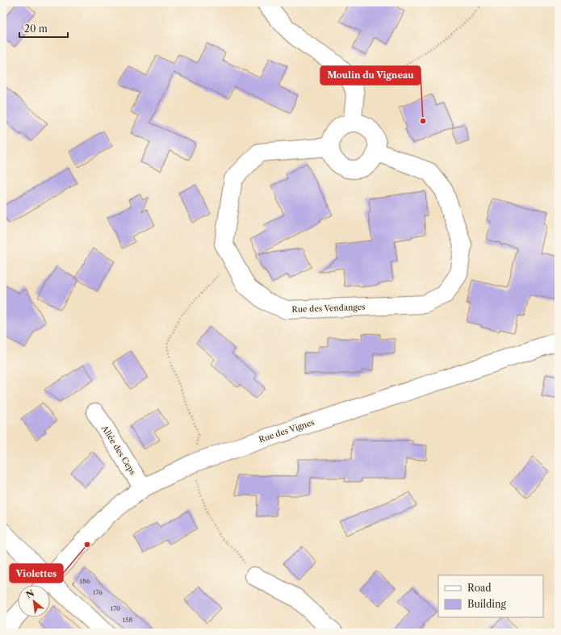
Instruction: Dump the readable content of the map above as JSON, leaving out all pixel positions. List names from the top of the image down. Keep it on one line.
{"streets":{"street":["Rue des Vendanges","Rue des Vignes","Allée des Ceps"]},"crossings":[["Rue des Vignes","Allée des Ceps"]],"places":["Moulin du Vigneau","Violettes"],"house_numbers":["186","176","170","158"],"legend":["Road","Building"],"scale_bar":"20 m","north":"top left"}
